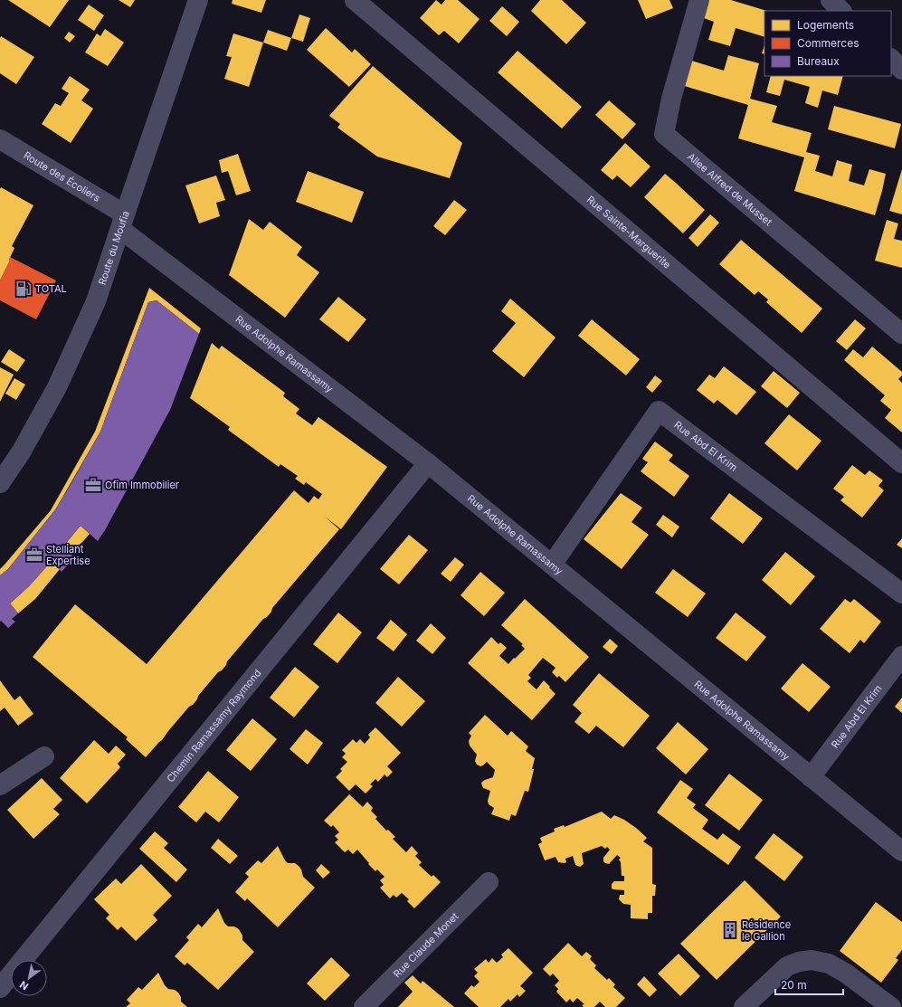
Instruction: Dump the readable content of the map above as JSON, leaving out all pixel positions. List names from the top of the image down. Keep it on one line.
{"streets":{"street":["Route des Écoliers","Allee Alfred de Musset","Rue Sainte-Marguerite","Route du Moufia","Rue Adolphe Ramassamy","Rue Abd El Krim","Chemin Ramassamy Raymond","Rue Claude Monet"]},"crossings":[["Route des Écoliers","Route du Moufia"],["Route des Écoliers","Rue Adolphe Ramassamy"],["Route du Moufia","Rue Adolphe Ramassamy"],["Rue Adolphe Ramassamy","Rue Abd El Krim"],["Rue Adolphe Ramassamy","Chemin Ramassamy Raymond"]],"places":{"fuel station":["TOTAL"],"office":["Ofim Immobilier","Stelliant Expertise"],"building":["Résidence le Gallion"]},"legend":["Logements","Commerces","Bureaux"],"scale_bar":"20 m","north":"bottom left"}
